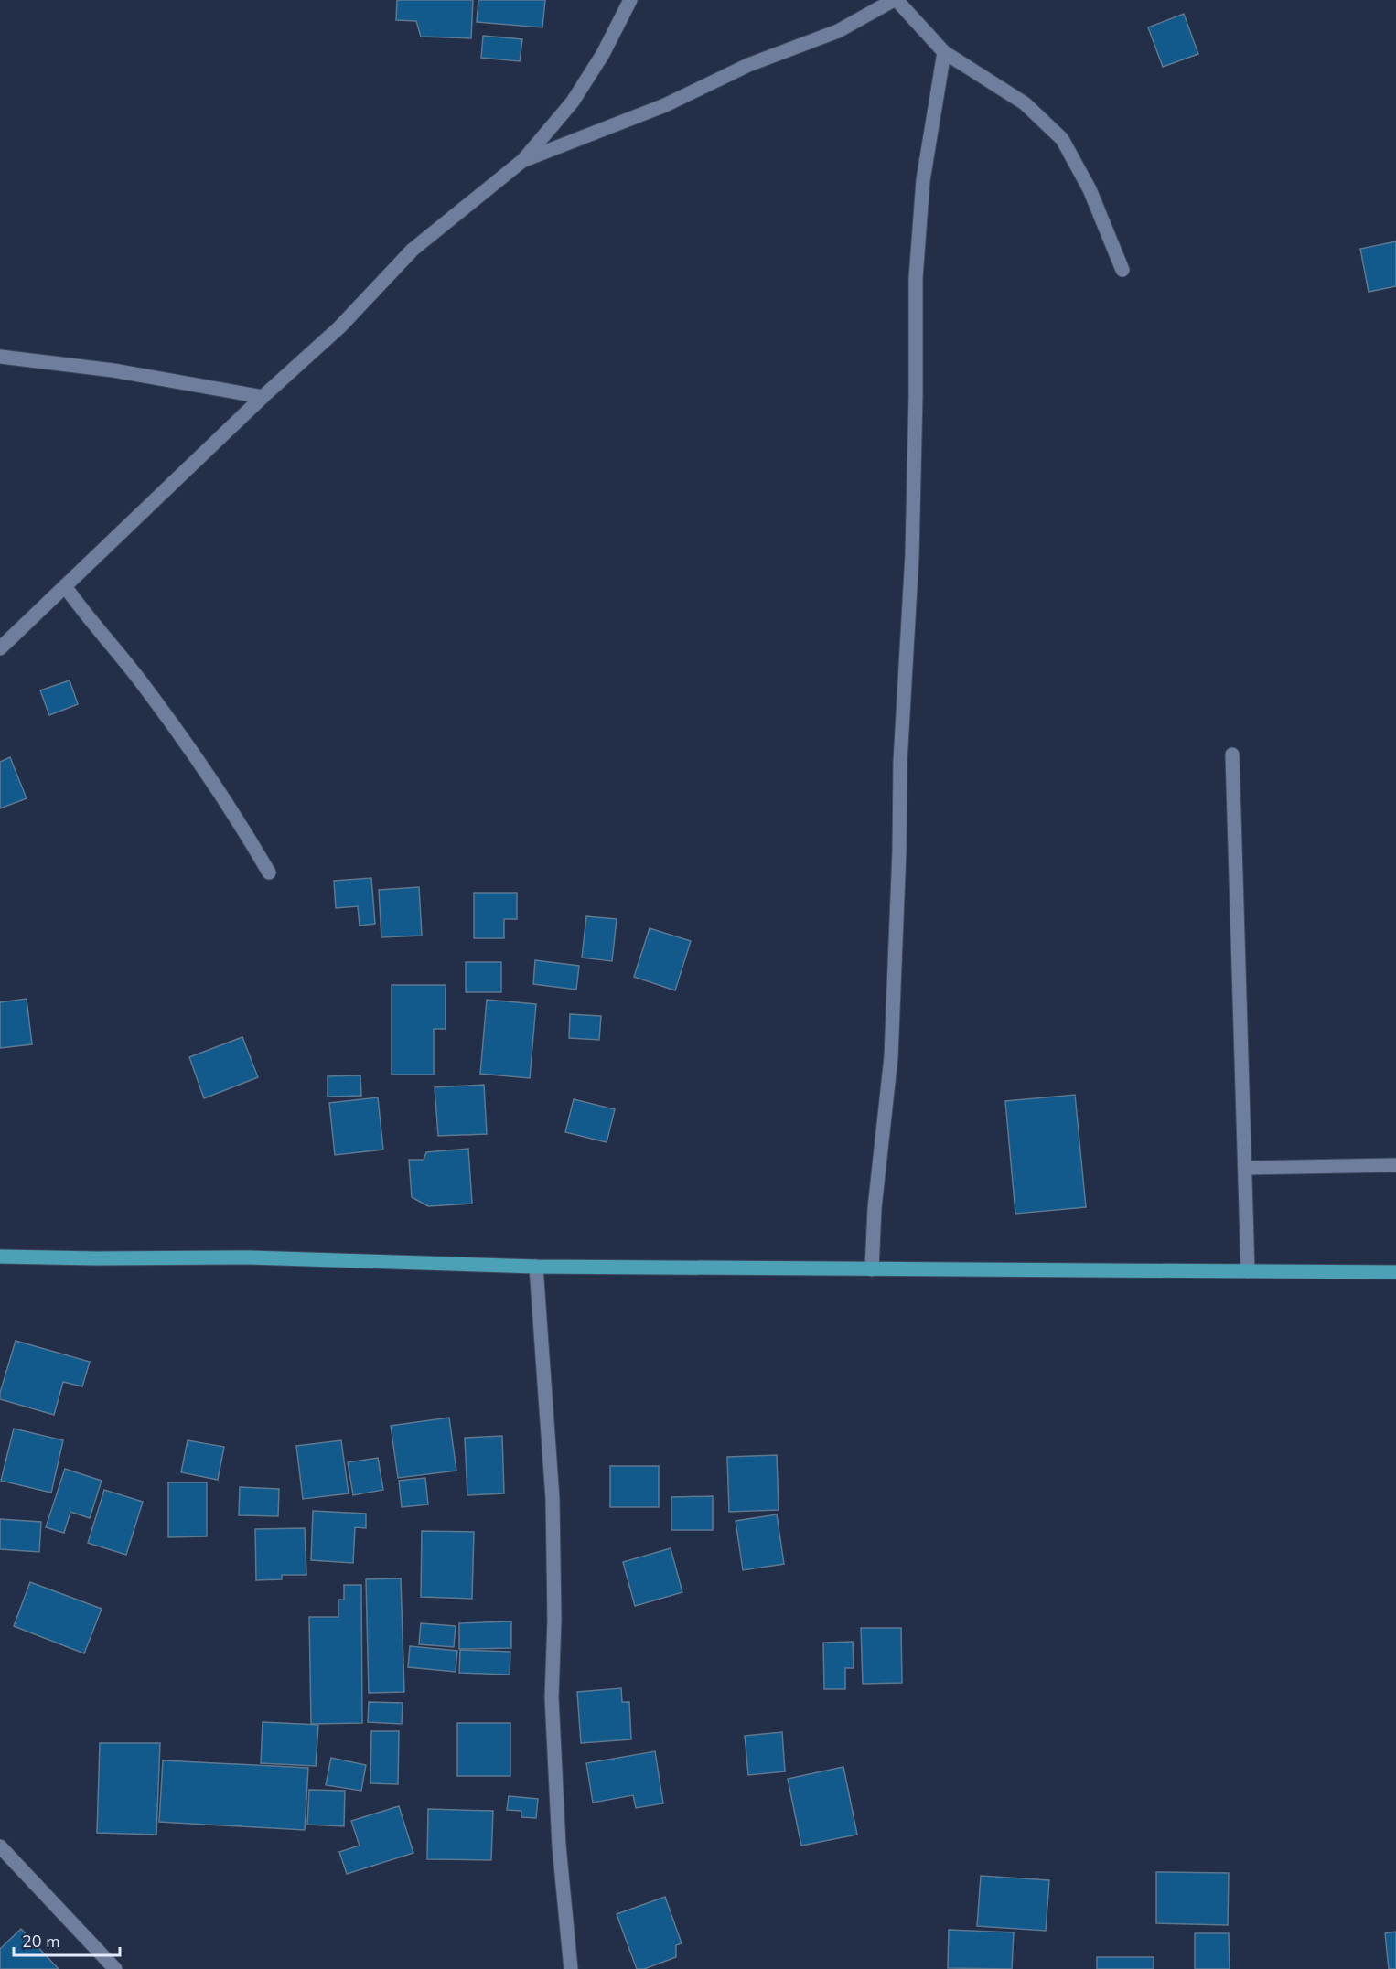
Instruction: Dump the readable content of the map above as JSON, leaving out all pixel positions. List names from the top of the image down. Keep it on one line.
{"scale_bar":"20 m"}
